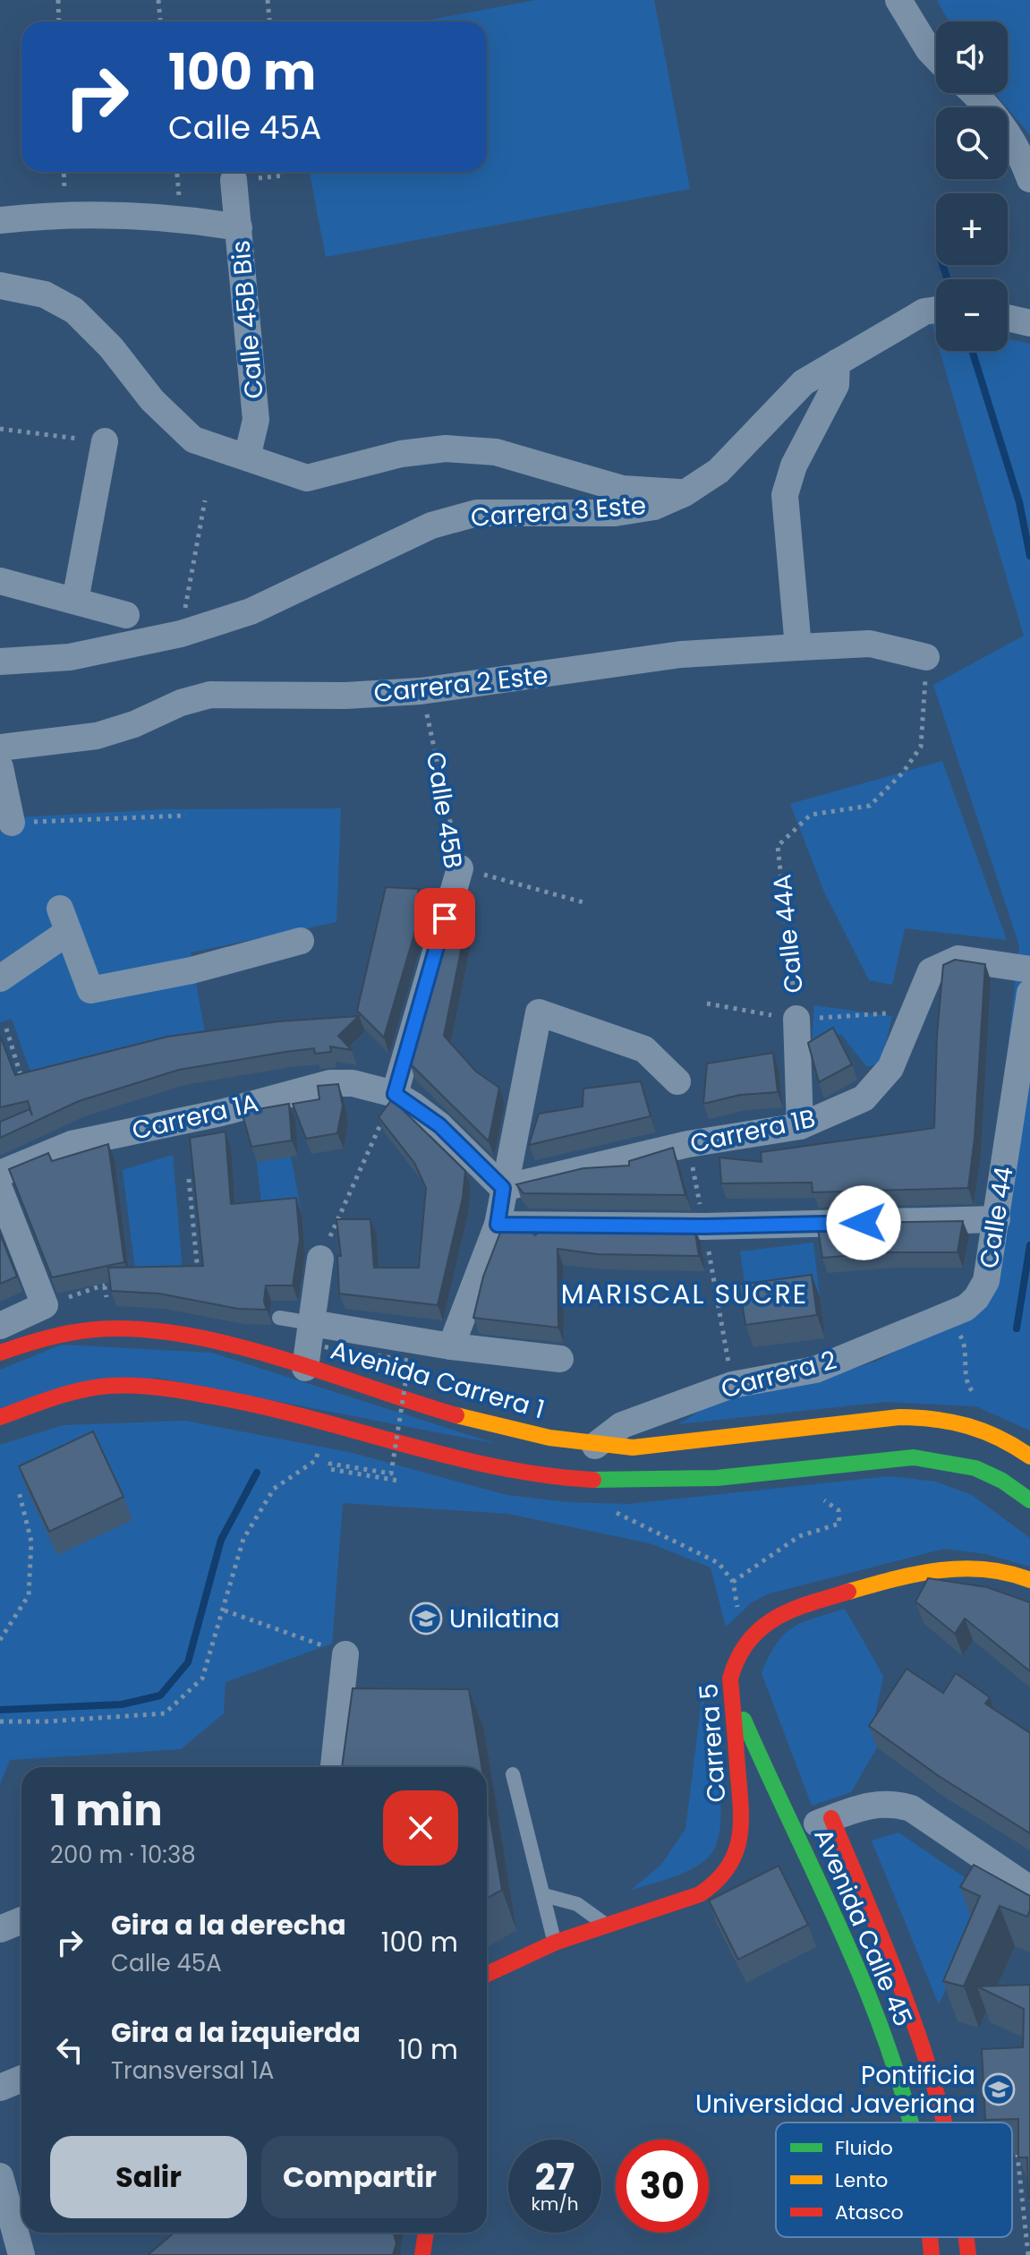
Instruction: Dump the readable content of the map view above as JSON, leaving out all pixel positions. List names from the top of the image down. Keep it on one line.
{"streets":{"main road":["Avenida Carrera 1","Carrera 5","Avenida Calle 45"],"street":["Calle 45B Bis","Carrera 3 Este","Carrera 2 Este","Calle 45B","Calle 44A","Carrera 1A","Carrera 1B","Calle 44","Carrera 2"]},"crossings":[["Carrera 2 Este","Calle 45B"],["Carrera 2 Este","Calle 44A"],["Calle 45B","Carrera 1A"],["Calle 44A","Carrera 1B"],["Calle 44","Carrera 2"],["Carrera 2","Avenida Carrera 1"],["Carrera 5","Avenida Calle 45"]],"districts":["MARISCAL SUCRE"],"places":{"school or university":["Unilatina","Pontificia Universidad Javeriana"]},"legend":["Fluido","Lento","Atasco"],"page":{"map_buttons":["+","−"],"turn":["100 m","Calle 45A"],"heading":["1 min","200 m · 10:38"],"list":[{"name":"Gira a la derecha","note":"Calle 45A","value":"100 m"},{"name":"Gira a la izquierda","note":"Transversal 1A","value":"10 m"}],"buttons":["Salir","Compartir"],"speed":"27 km/h","limit":"30"}}
